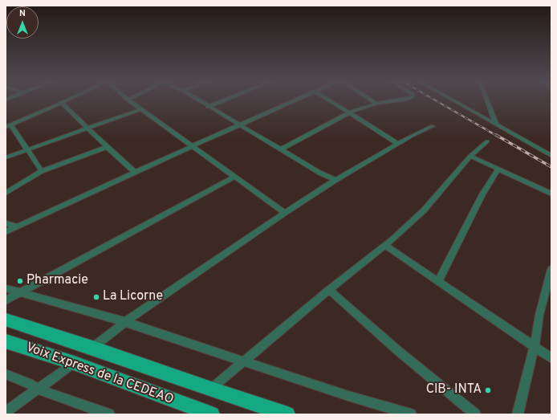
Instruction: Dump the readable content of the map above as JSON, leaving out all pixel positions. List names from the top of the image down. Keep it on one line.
{"streets":{"main road":["Voix Express de la CEDEAO"]},"places":["Pharmacie","La Licorne","CIB- INTA"],"north":"top"}
